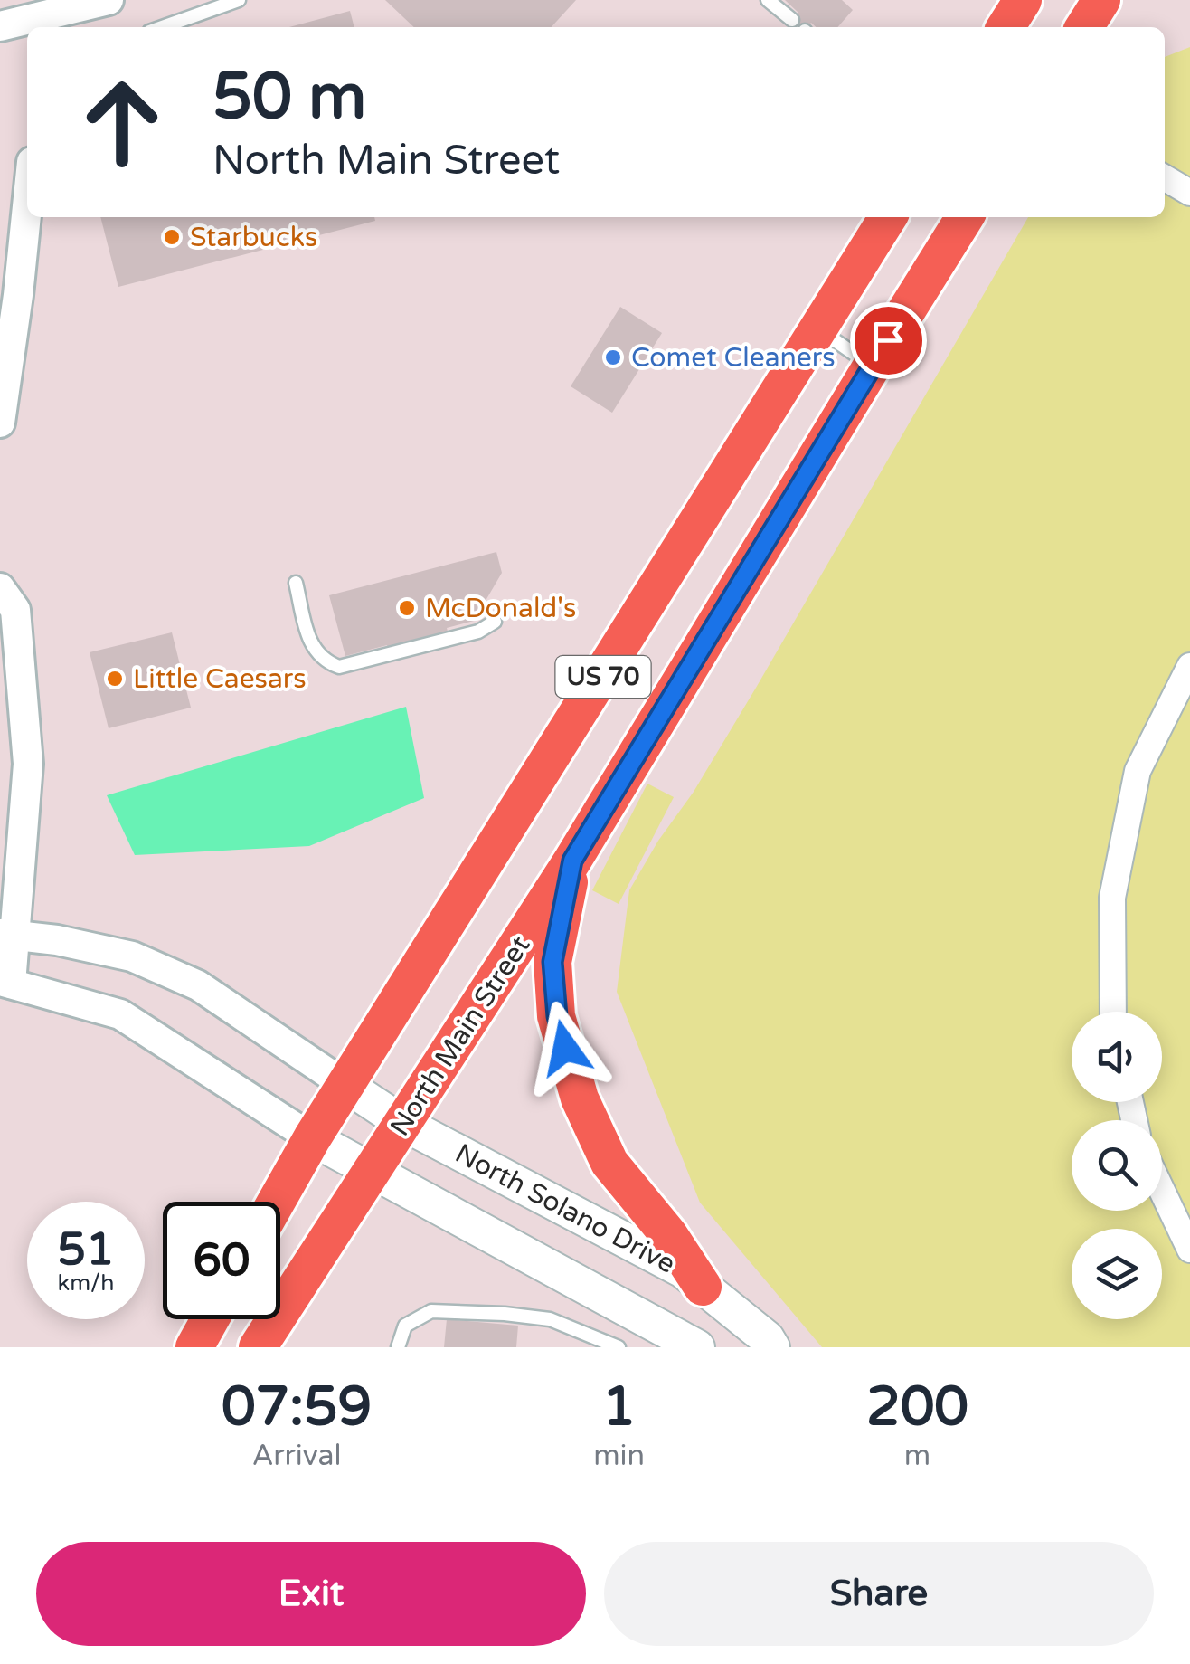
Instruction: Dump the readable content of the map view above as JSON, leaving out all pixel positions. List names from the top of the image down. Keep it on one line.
{"streets":{"main road":["US 70","North Main Street","North Solano Drive"]},"crossings":[["US 70","North Solano Drive"],["North Main Street","North Solano Drive"]],"places":["Starbucks","Comet Cleaners","McDonald's","Little Caesars"],"page":{"turn":["50 m","North Main Street"],"speed":"51 km/h","limit":"60","eta":["07:59","Arrival","1","min","200","m"],"buttons":["Exit","Share"]}}
